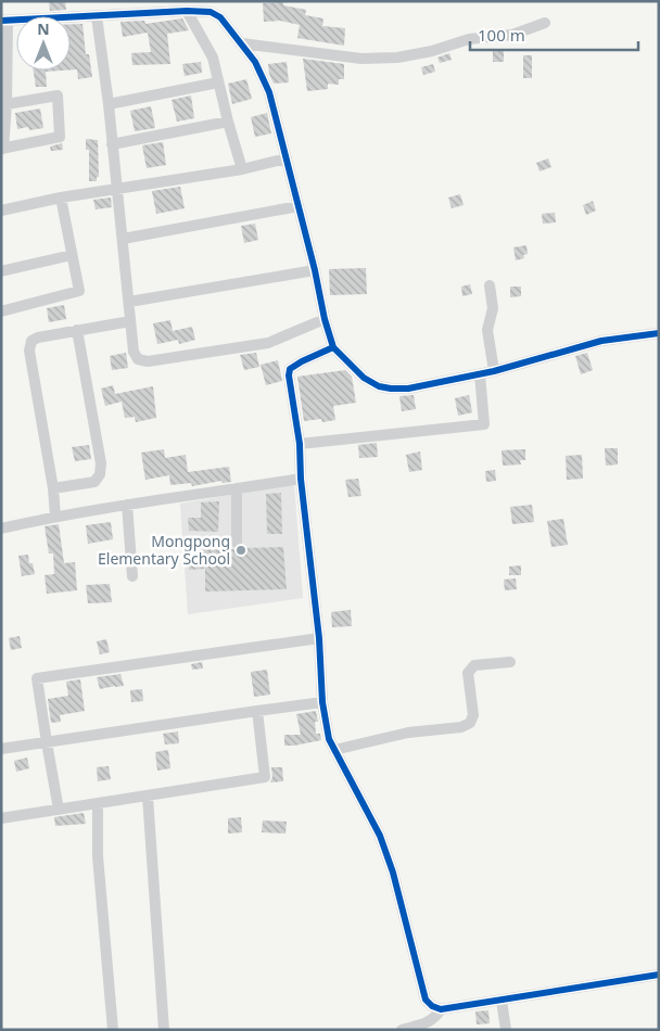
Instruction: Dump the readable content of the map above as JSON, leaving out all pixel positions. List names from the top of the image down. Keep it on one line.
{"places":["Mongpong Elementary School"],"scale_bar":"100 m","north":"top"}
